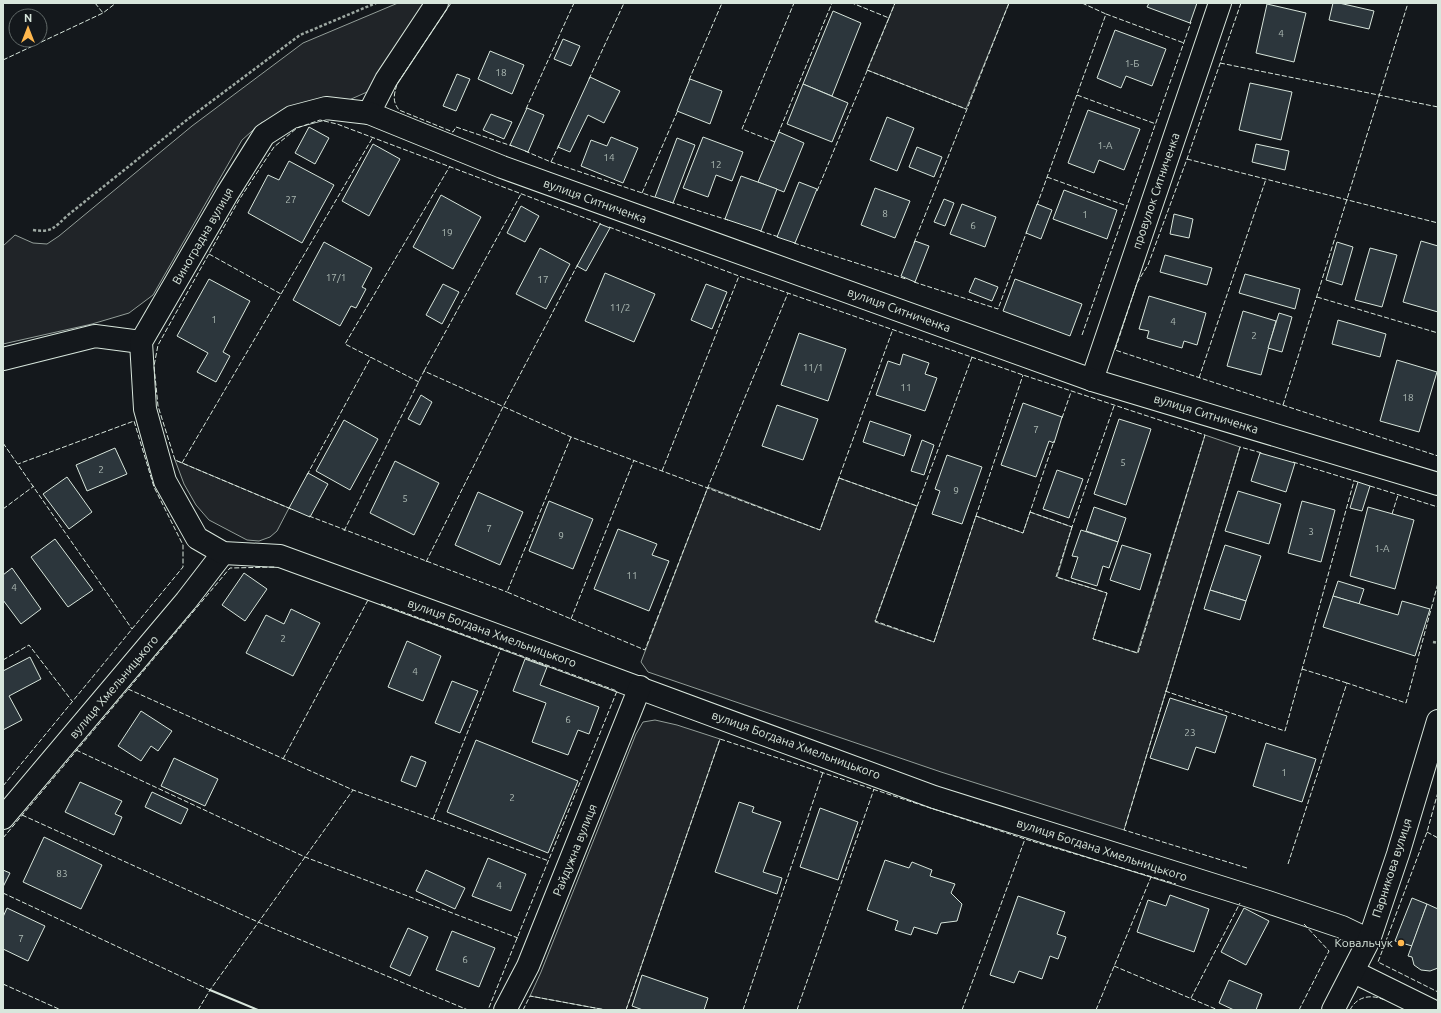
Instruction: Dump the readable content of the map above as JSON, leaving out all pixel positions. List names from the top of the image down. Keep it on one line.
{"streets":{"street":["провулок Ситниченка","вулиця Ситниченка","Виноградна вулиця","вулиця Богдана Хмельницького","вулиця Хмельницького","Райдужна вулиця","Парникова вулиця"]},"crossings":[["провулок Ситниченка","вулиця Ситниченка"],["вулиця Ситниченка","Виноградна вулиця"],["вулиця Богдана Хмельницького","вулиця Хмельницького"],["вулиця Богдана Хмельницького","Райдужна вулиця"],["вулиця Богдана Хмельницького","Парникова вулиця"]],"places":["Ковальчук"],"house_numbers":["4","1-Б","18","1-А","14","12","27","8","1","6","19","17/1","17","11/2","1","4","2","11/1","11","18","7","5","2","9","5","7","3","9","1-А","11","4","2","4","6","23","1","2","83","4","7","6"],"north":"top"}
